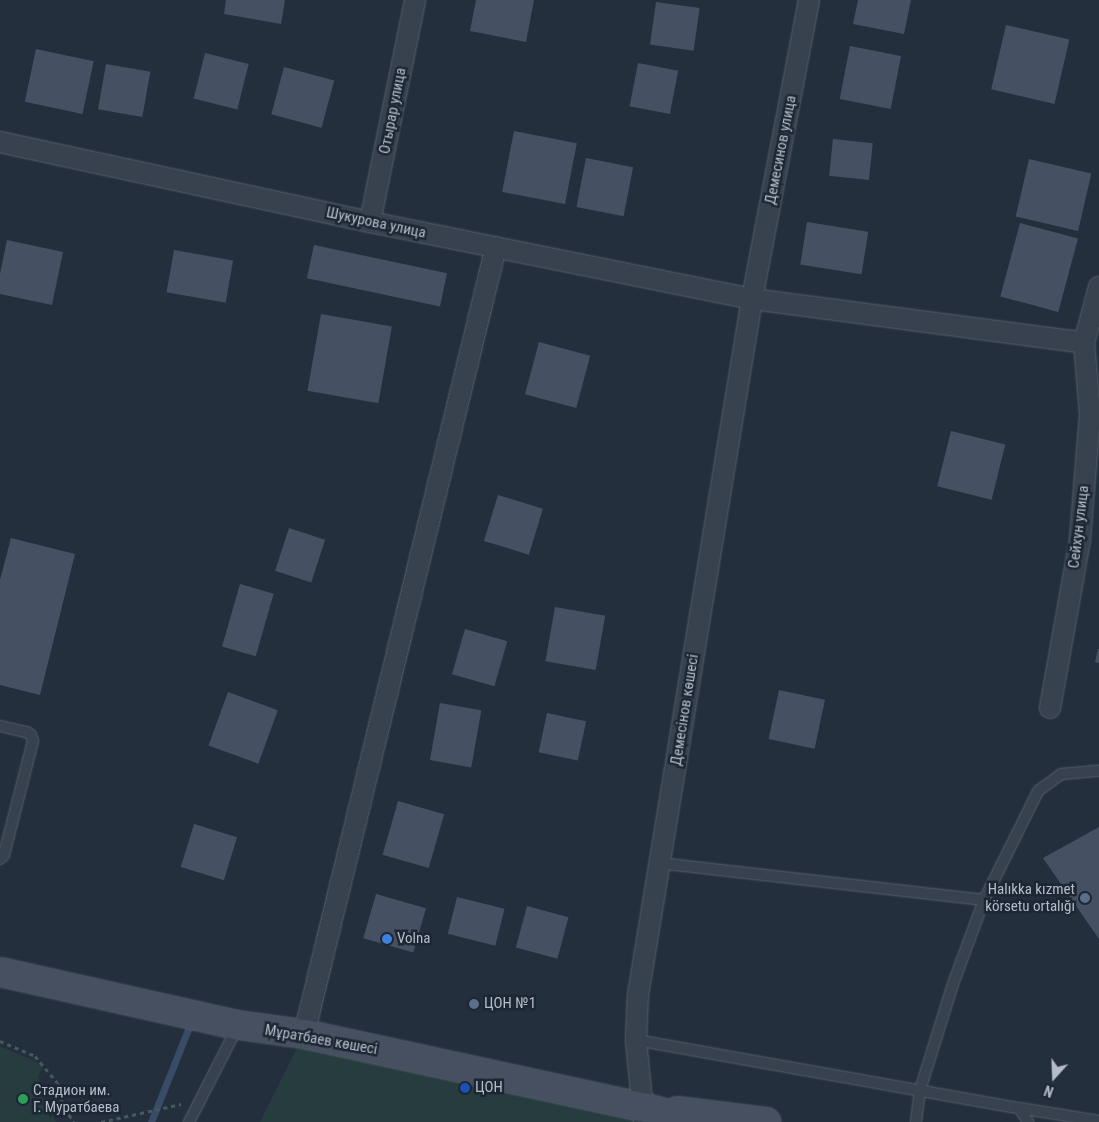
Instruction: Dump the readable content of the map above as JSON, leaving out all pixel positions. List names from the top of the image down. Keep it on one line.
{"streets":{"street":["Отырар улица","Демесинов улица","Шукурова улица","Сейхун улица","Демесінов көшесі","Мұратбаев көшесі"]},"crossings":[["Отырар улица","Шукурова улица"],["Демесинов улица","Шукурова улица"],["Демесинов улица","Демесінов көшесі"],["Шукурова улица","Сейхун улица"],["Шукурова улица","Демесінов көшесі"],["Демесінов көшесі","Мұратбаев көшесі"]],"places":["Halıkka kızmet körsetu ortalığı","Volna","ЦОН №1","ЦОН","Стадион им. Г. Муратбаева"],"north":"bottom"}
